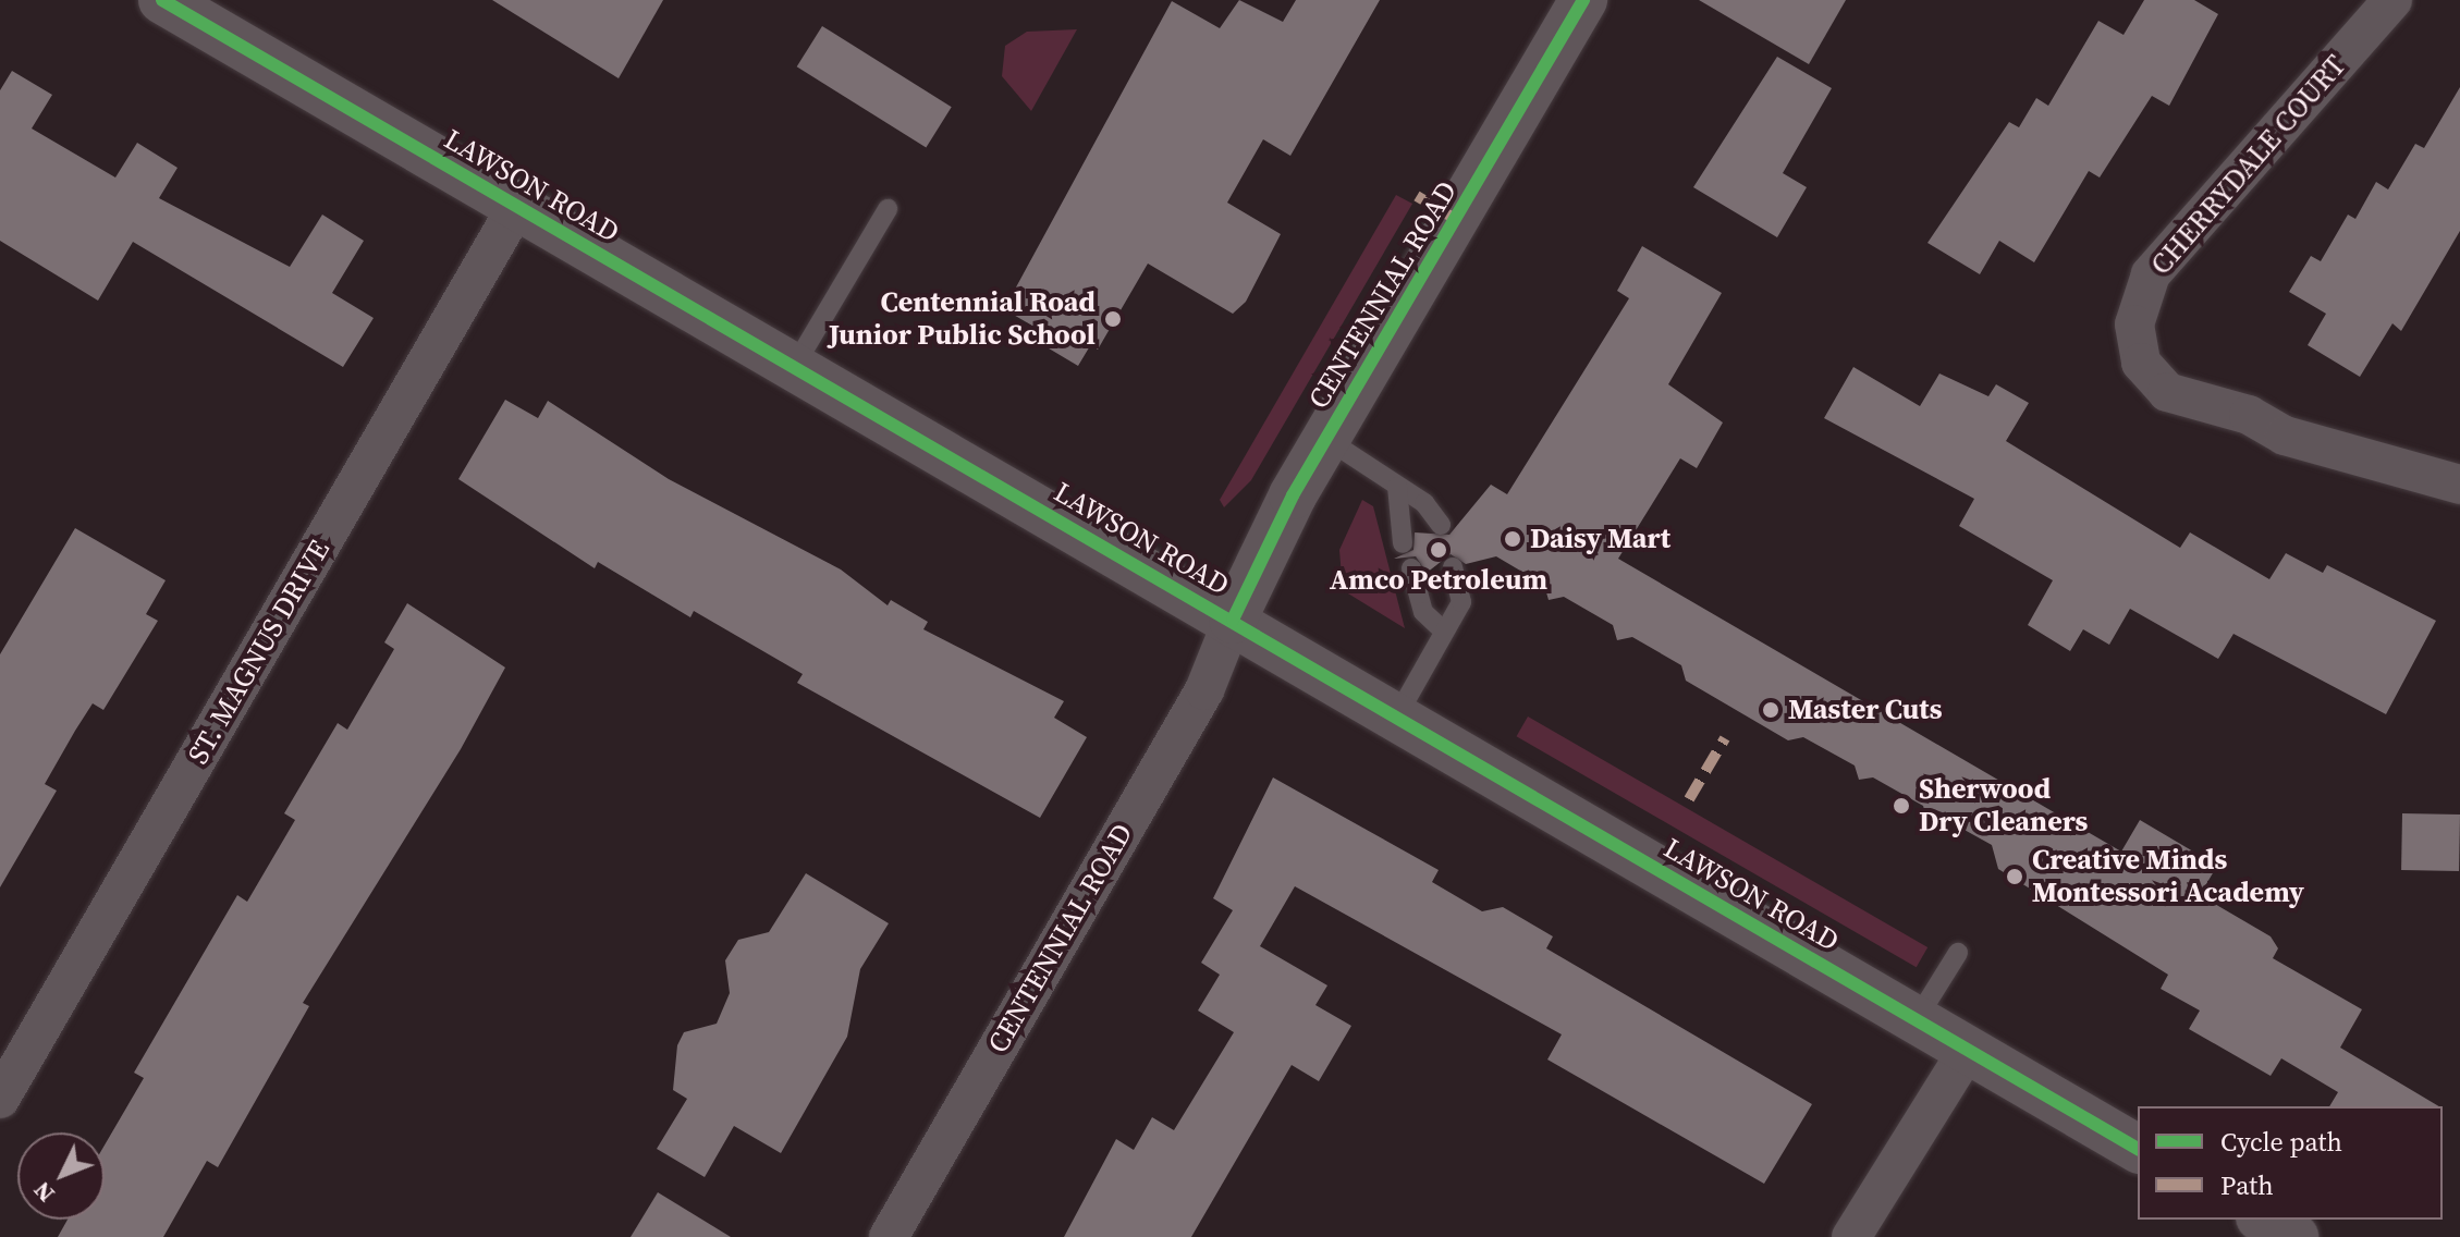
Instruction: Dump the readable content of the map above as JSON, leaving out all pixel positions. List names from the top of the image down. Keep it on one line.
{"streets":{"street":["CHERRYDALE COURT","LAWSON ROAD","CENTENNIAL ROAD","ST. MAGNUS DRIVE"]},"crossings":[["LAWSON ROAD","CENTENNIAL ROAD"],["LAWSON ROAD","ST. MAGNUS DRIVE"]],"places":["Centennial Road Junior Public School","Daisy Mart","Amco Petroleum","Master Cuts","Sherwood Dry Cleaners","Creative Minds Montessori Academy"],"legend":["Cycle path","Path"],"north":"bottom left"}
